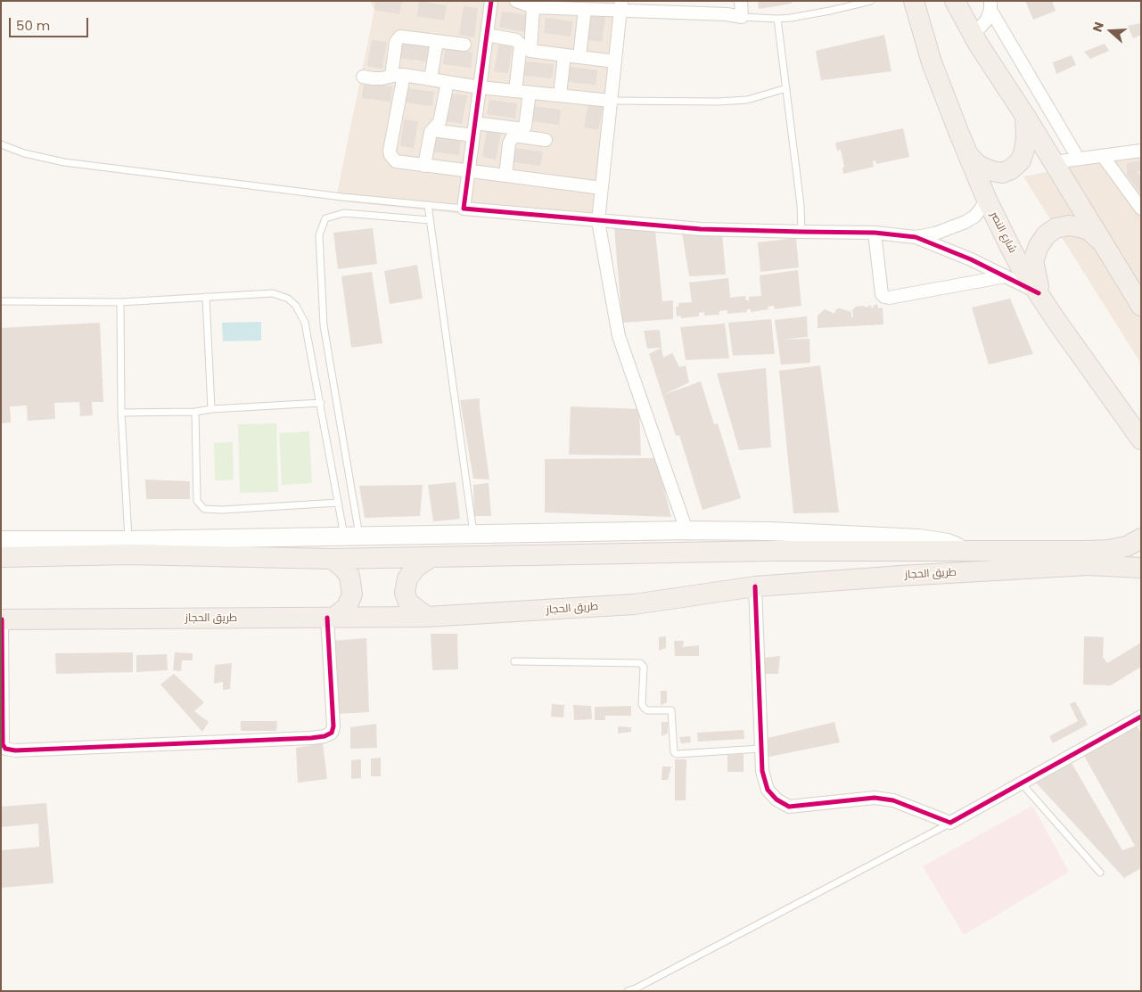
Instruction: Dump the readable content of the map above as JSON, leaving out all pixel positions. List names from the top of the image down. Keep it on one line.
{"streets":{"main road":["شارع النصر","طريق الحجاز"]},"scale_bar":"50 m","north":"left"}
